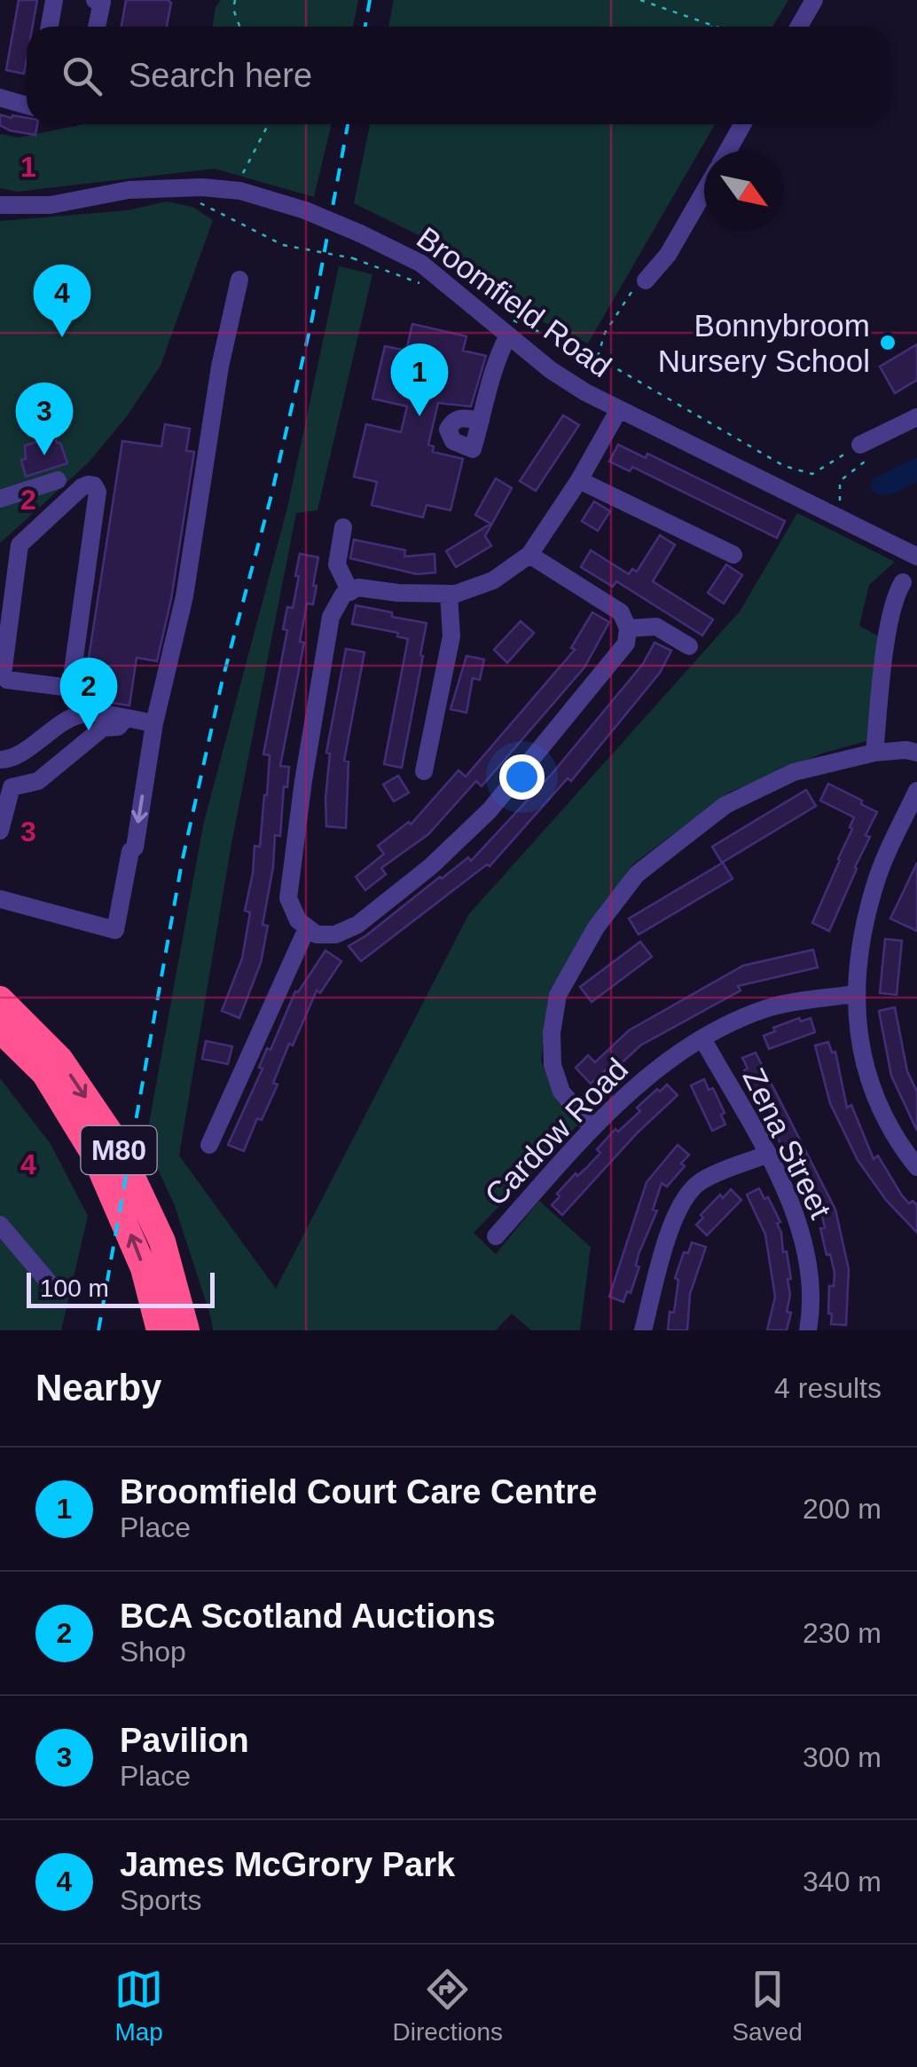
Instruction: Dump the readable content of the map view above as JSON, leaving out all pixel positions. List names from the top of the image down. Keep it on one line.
{"streets":{"highway":["M80"],"street":["Broomfield Road","Cardow Road","Zena Street"]},"crossings":[["Cardow Road","Zena Street"]],"places":["Bonnybroom Nursery School"],"scale_bar":"100 m","north":"bottom right","page":{"search":"Search here","pins":["4","1","3","2"],"scale":"100 m","heading":["Nearby","4 results"],"list":[{"mark":"1","name":"Broomfield Court Care Centre","note":"Place","value":"200 m"},{"mark":"2","name":"BCA Scotland Auctions","note":"Shop","value":"230 m"},{"mark":"3","name":"Pavilion","note":"Place","value":"300 m"},{"mark":"4","name":"James McGrory Park","note":"Sports","value":"340 m"}],"nav":["Map","Directions","Saved"]},"grid":{"rows":["1","2","3","4"]}}
